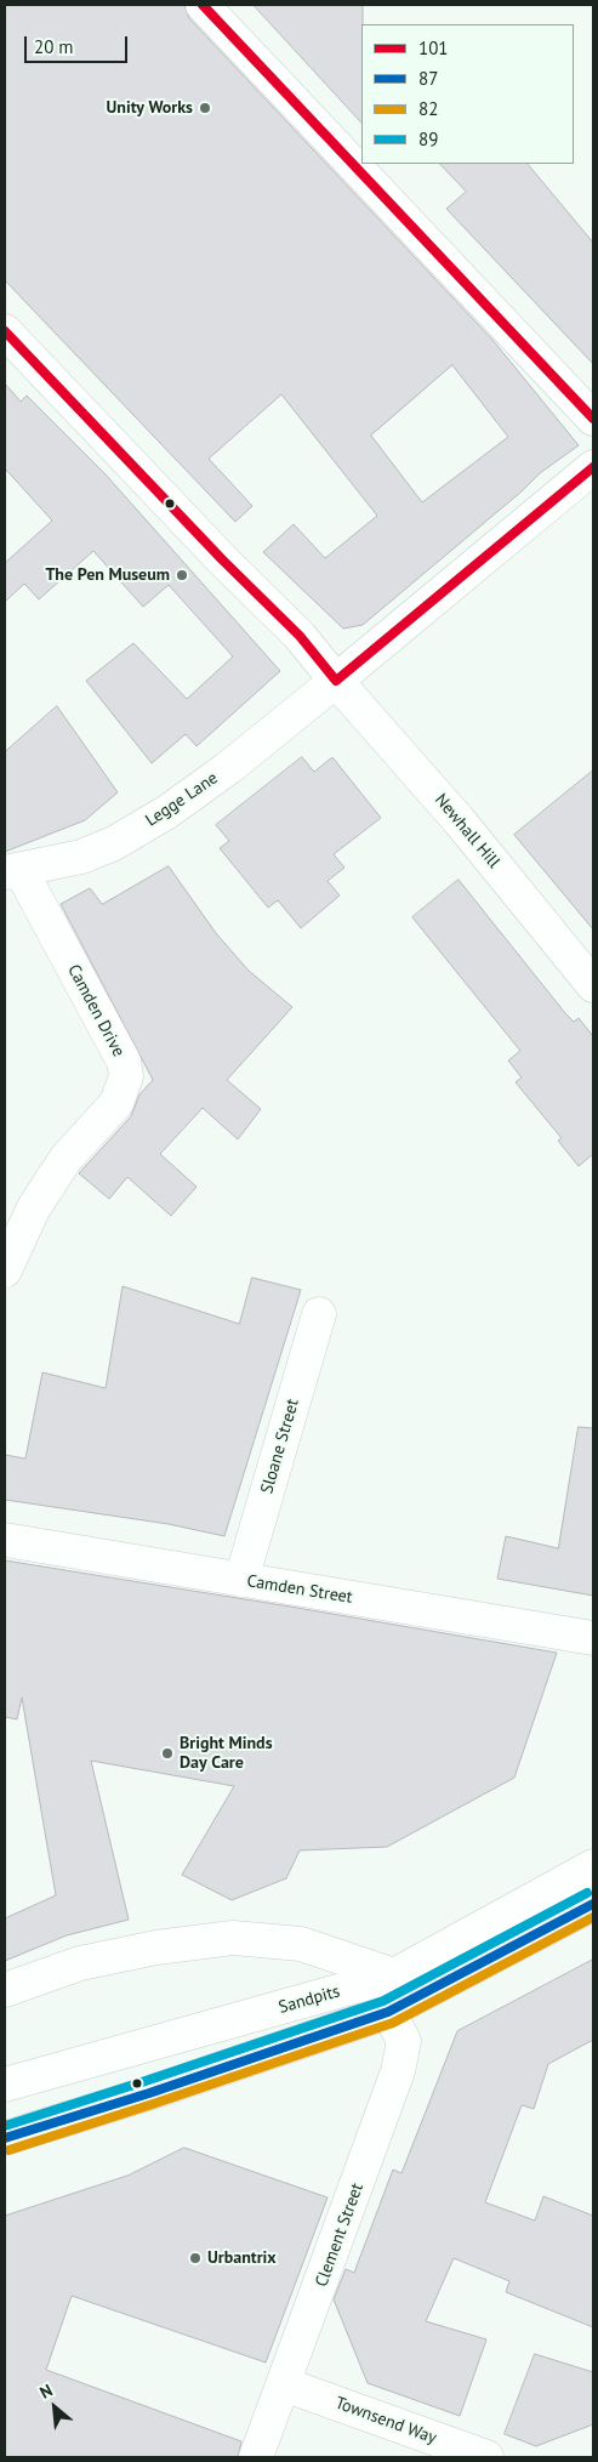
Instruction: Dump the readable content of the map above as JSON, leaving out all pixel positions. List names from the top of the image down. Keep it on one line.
{"streets":{"street":["Legge Lane","Newhall Hill","Camden Drive","Sloane Street","Camden Street","Sandpits","Clement Street","Townsend Way"]},"crossings":[["Legge Lane","Newhall Hill"],["Legge Lane","Camden Drive"],["Sloane Street","Camden Street"],["Sandpits","Clement Street"],["Clement Street","Townsend Way"]],"places":["Unity Works","The Pen Museum","Bright Minds Day Care","Urbantrix"],"lines":["transit line 101","transit line 89","transit line 87","transit line 82"],"legend":["101","87","82","89"],"scale_bar":"20 m","north":"top left"}
